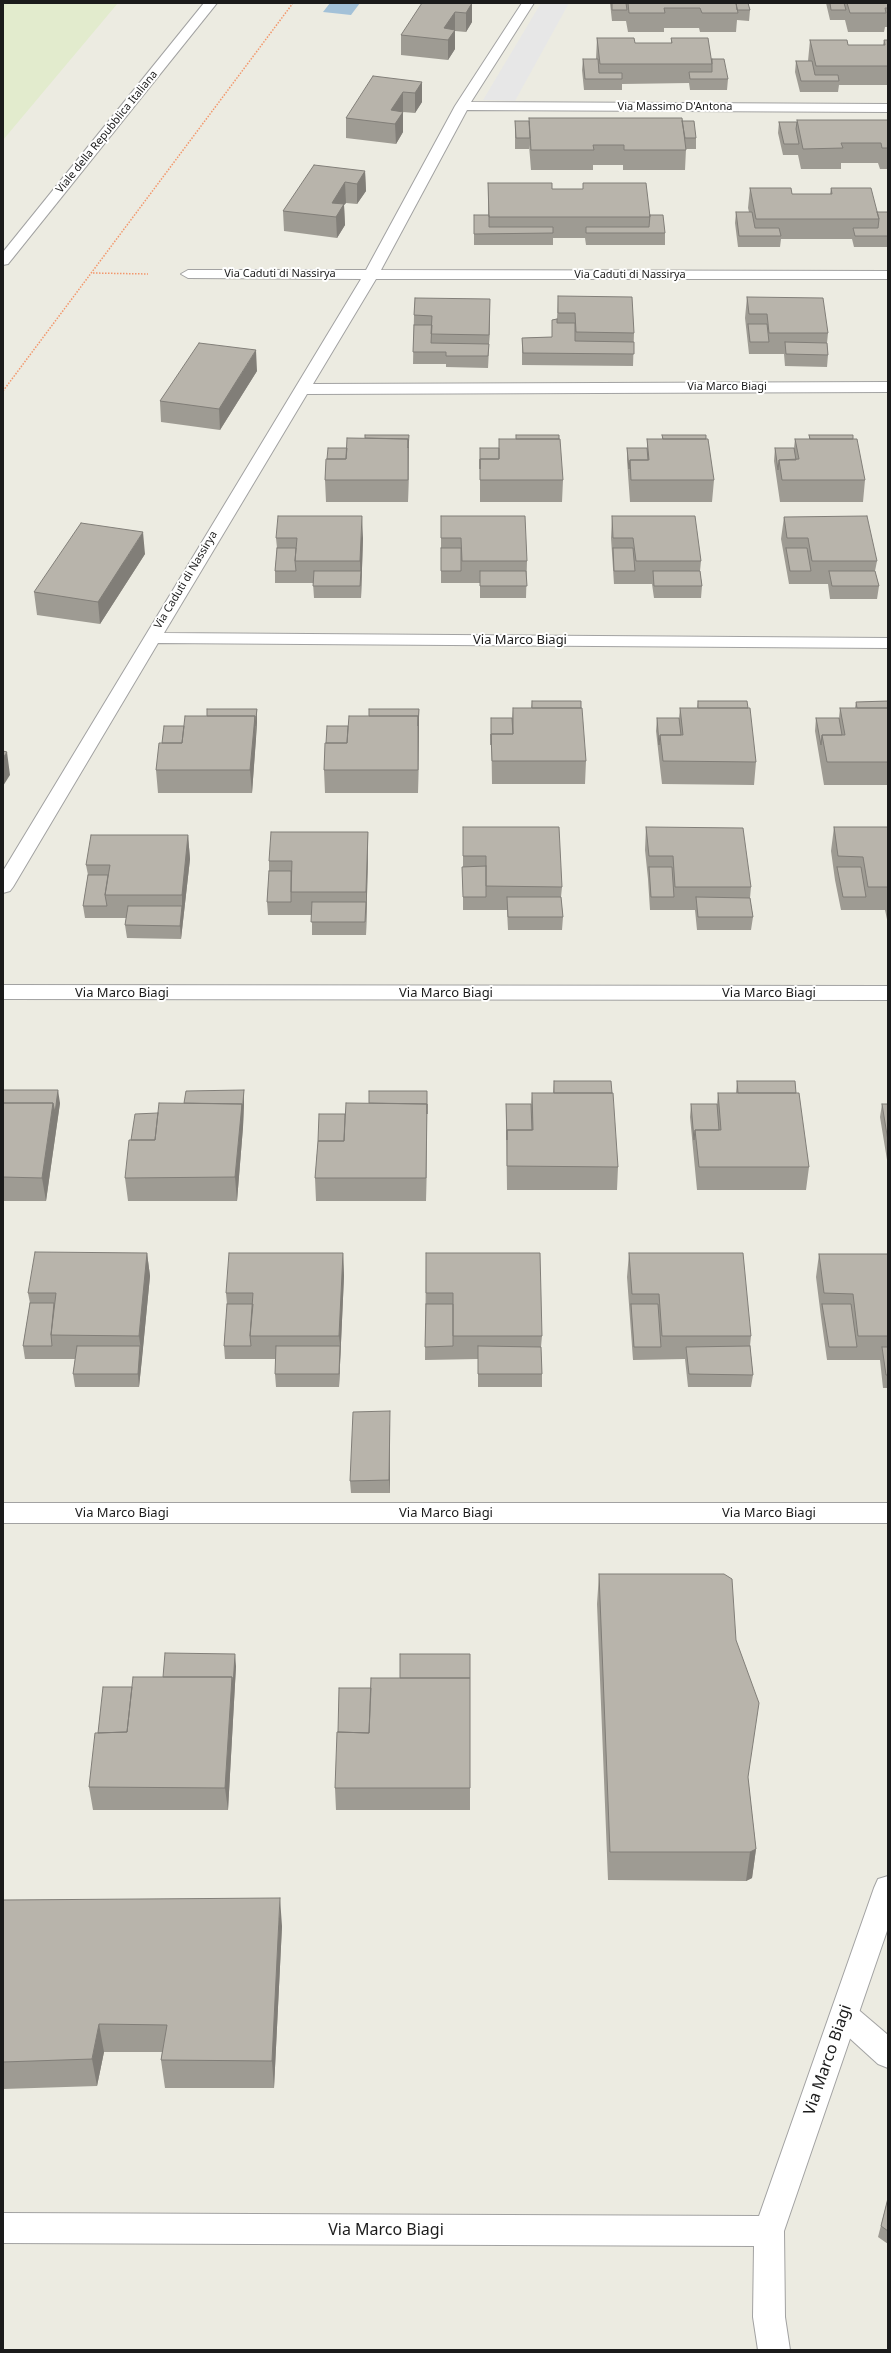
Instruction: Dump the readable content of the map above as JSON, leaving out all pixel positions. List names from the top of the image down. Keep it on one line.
{"streets":{"street":["Via Massimo D'Antona","Viale della Repubblica Italiana","Via Caduti di Nassirya","Via Marco Biagi"]},"crossings":[["Via Massimo D'Antona","Via Caduti di Nassirya"],["Via Caduti di Nassirya","Via Marco Biagi"]]}
